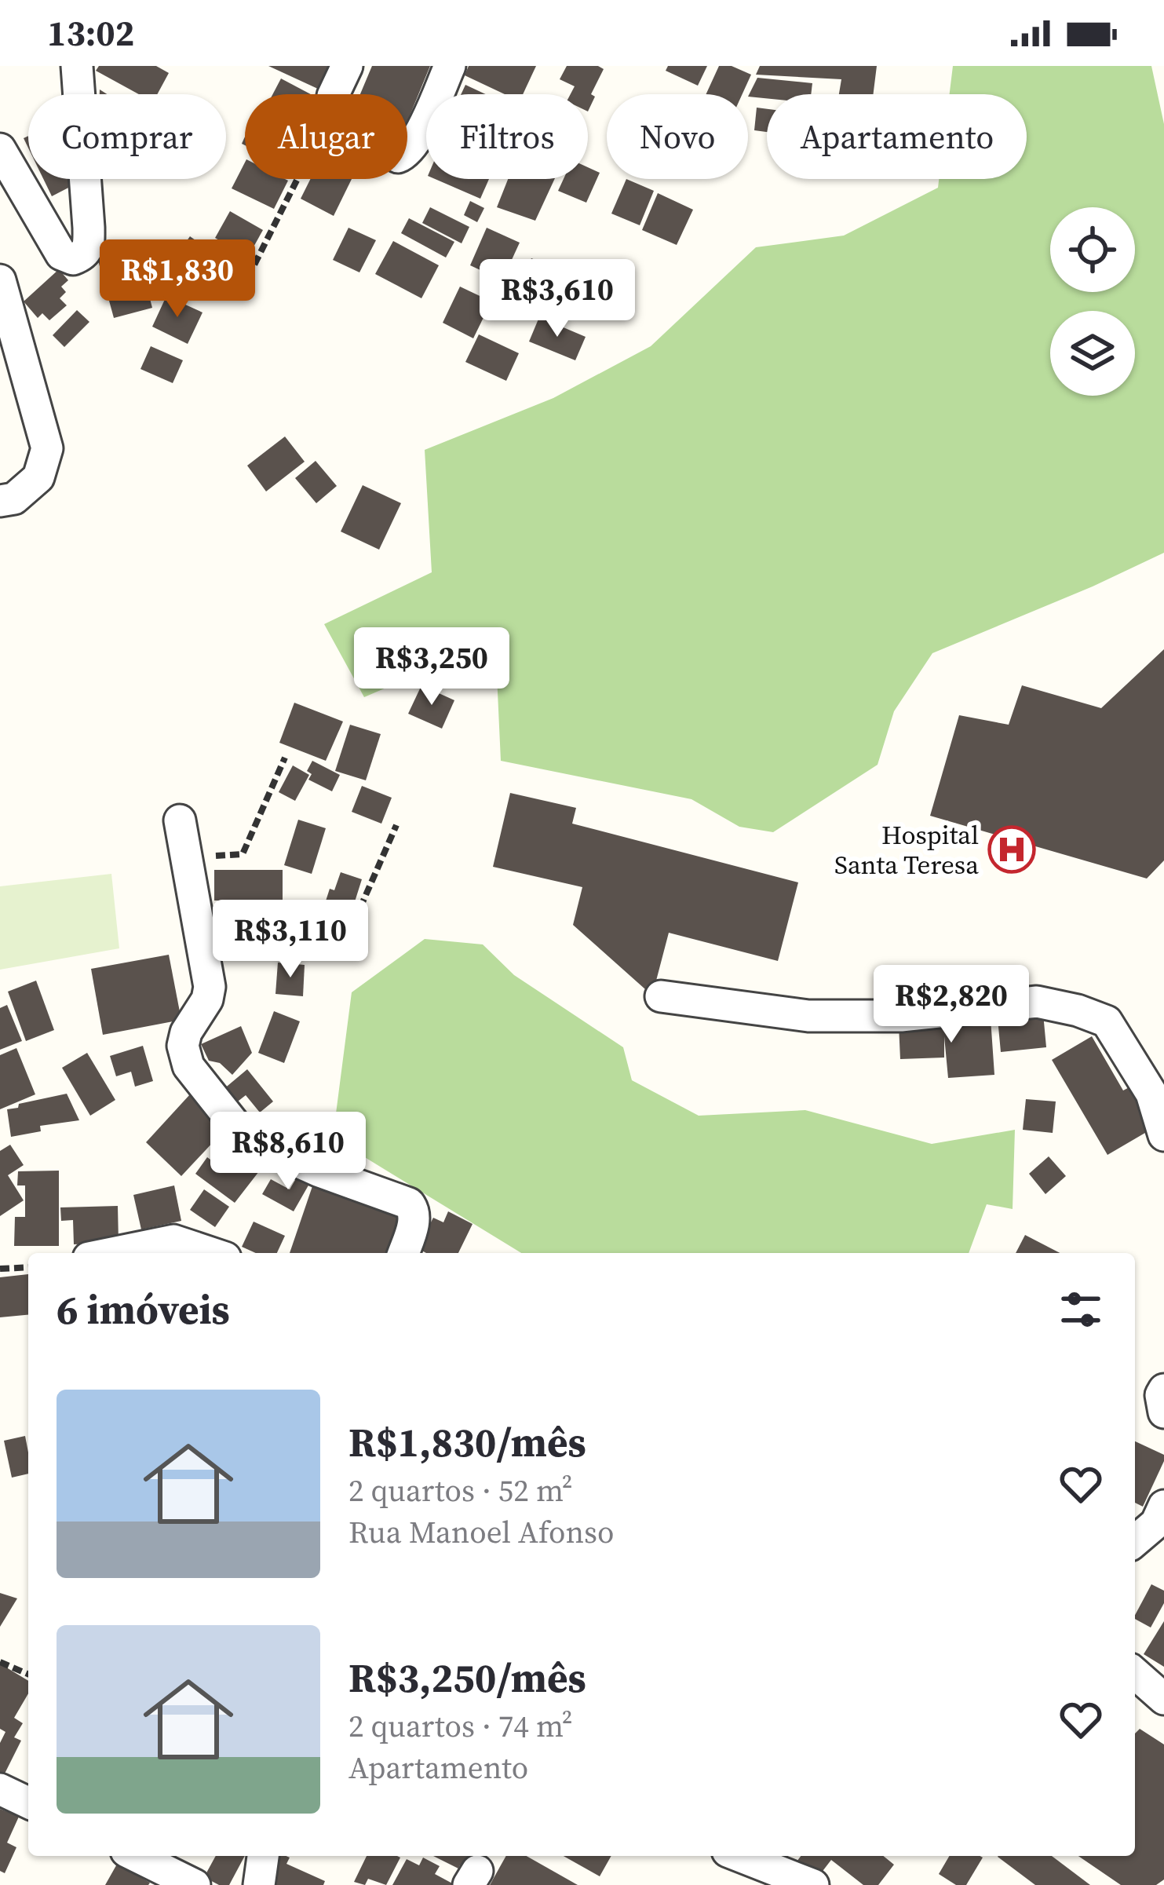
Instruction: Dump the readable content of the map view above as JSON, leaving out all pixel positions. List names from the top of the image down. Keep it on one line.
{"places":{"hospital":["Hospital Santa Teresa"]},"page":{"status":"13:02","chip":["Comprar","Alugar","Filtros","Novo","Apartamento"],"price":["R$1,830","R$3,610","R$3,250","R$3,110","R$2,820","R$8,610"],"heading":"6 imóveis","list":[{"name":"R$1,830/mês","note":"2 quartos · 52 m² · Rua Manoel Afonso"},{"name":"R$3,250/mês","note":"2 quartos · 74 m² · Apartamento"}]}}
